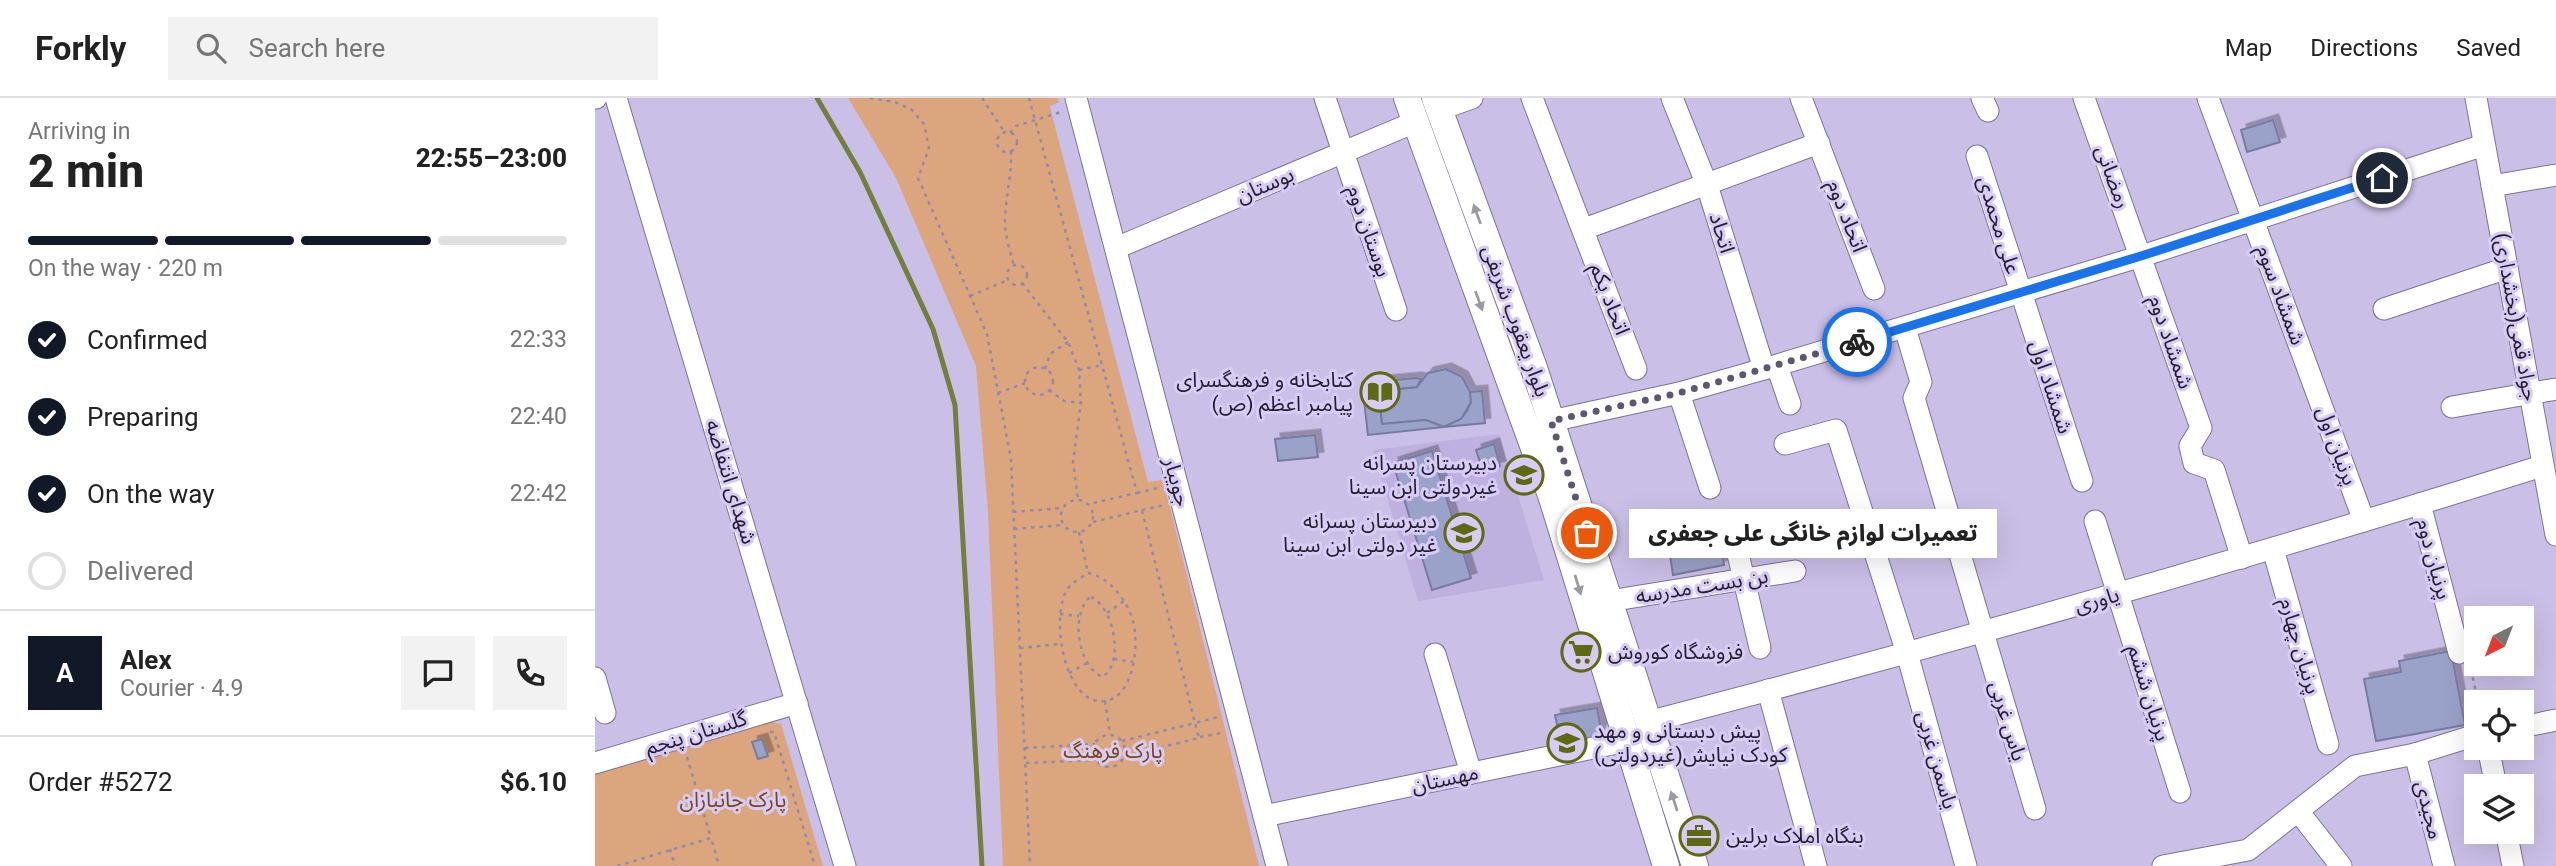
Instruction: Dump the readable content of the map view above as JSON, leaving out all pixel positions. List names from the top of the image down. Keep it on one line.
{"streets":{"main road":["بلوار یعقوب شریفی"],"street":["رمضانی","بوستان","اتحاد دوم","علی محمدی","بوستان دوم","اتحاد","شمشاد سوم","اتحاد یکم","جواد قمی(بخشداری)","شمشاد دوم","شمشاد اول","پرنیان اول","شهدای انتفاضه","جویبار","پرنیان دوم","بن بست مدرسه","یاوری","پرنیان چهارم","پرنیان ششم","یاس غربی","گلستان پنجم","یاسمن غربی","مهستان","مجیدی"]},"crossings":[["رمضانی","شمشاد دوم"],["بوستان","بوستان دوم"],["بوستان","بلوار یعقوب شریفی"],["بوستان","جویبار"],["علی محمدی","شمشاد اول"],["شمشاد سوم","پرنیان اول"],["جواد قمی(بخشداری)","یاوری"],["بلوار یعقوب شریفی","بن بست مدرسه"],["بلوار یعقوب شریفی","یاوری"],["بلوار یعقوب شریفی","مهستان"],["شمشاد دوم","یاوری"],["پرنیان اول","یاوری"],["شهدای انتفاضه","گلستان پنجم"],["جویبار","مهستان"],["پرنیان دوم","یاوری"],["یاوری","پرنیان چهارم"],["یاوری","پرنیان ششم"],["یاوری","یاس غربی"],["یاوری","یاسمن غربی"]],"parks":["پارک فرهنگ","پارک جانبازان"],"places":{"library":["کتابخانه و فرهنگسرای پیامبر اعظم (ص)"],"school or university":["دبیرستان پسرانه غیردولتی ابن سینا","دبیرستان پسرانه غیر دولتی ابن سینا","پیش دبستانی و مهد کودک نیایش(غیردولتی)"],"other":["تعمیرات لوازم خانگی علی جعفری"],"supermarket":["فزوشگاه کوروش"],"office":["بنگاه املاک برلین"]},"north":"bottom left","page":{"header":"Forkly","search":"Search here","nav":["Map","Directions","Saved"],"heading":["2 min","Arriving in","22:55–23:00"],"panel":["Alex","Courier · 4.9","Order #5272","$6.10"],"bar":"On the way · 220 m","list":[["Confirmed","22:33"],["Preparing","22:40"],["On the way","22:42"],"Delivered"],"bubble":"تعمیرات لوازم خانگی علی جعفری","round":"A"}}
